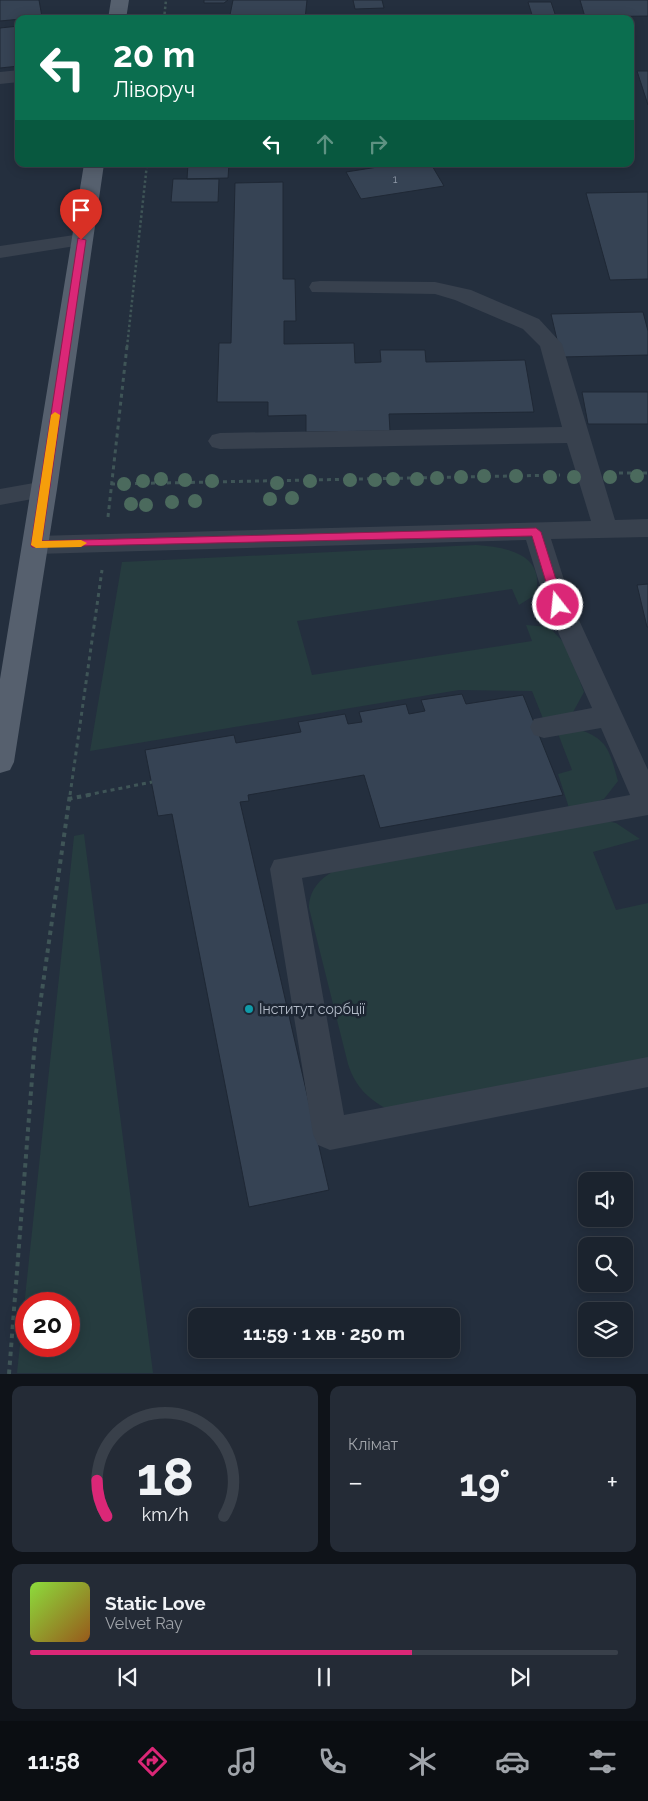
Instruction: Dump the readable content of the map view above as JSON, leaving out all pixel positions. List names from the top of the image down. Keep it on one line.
{"places":["Інститут сорбції"],"house_numbers":["1"],"page":{"turn":["20 m","Ліворуч"],"limit":"20","trip":"11:59 · 1 хв · 250 m","tile":"Клімат","heat":["−","19°","+"],"song":["Static Love","Velvet Ray"],"tabs":"11:58","gauge":["18","km/h"]}}
